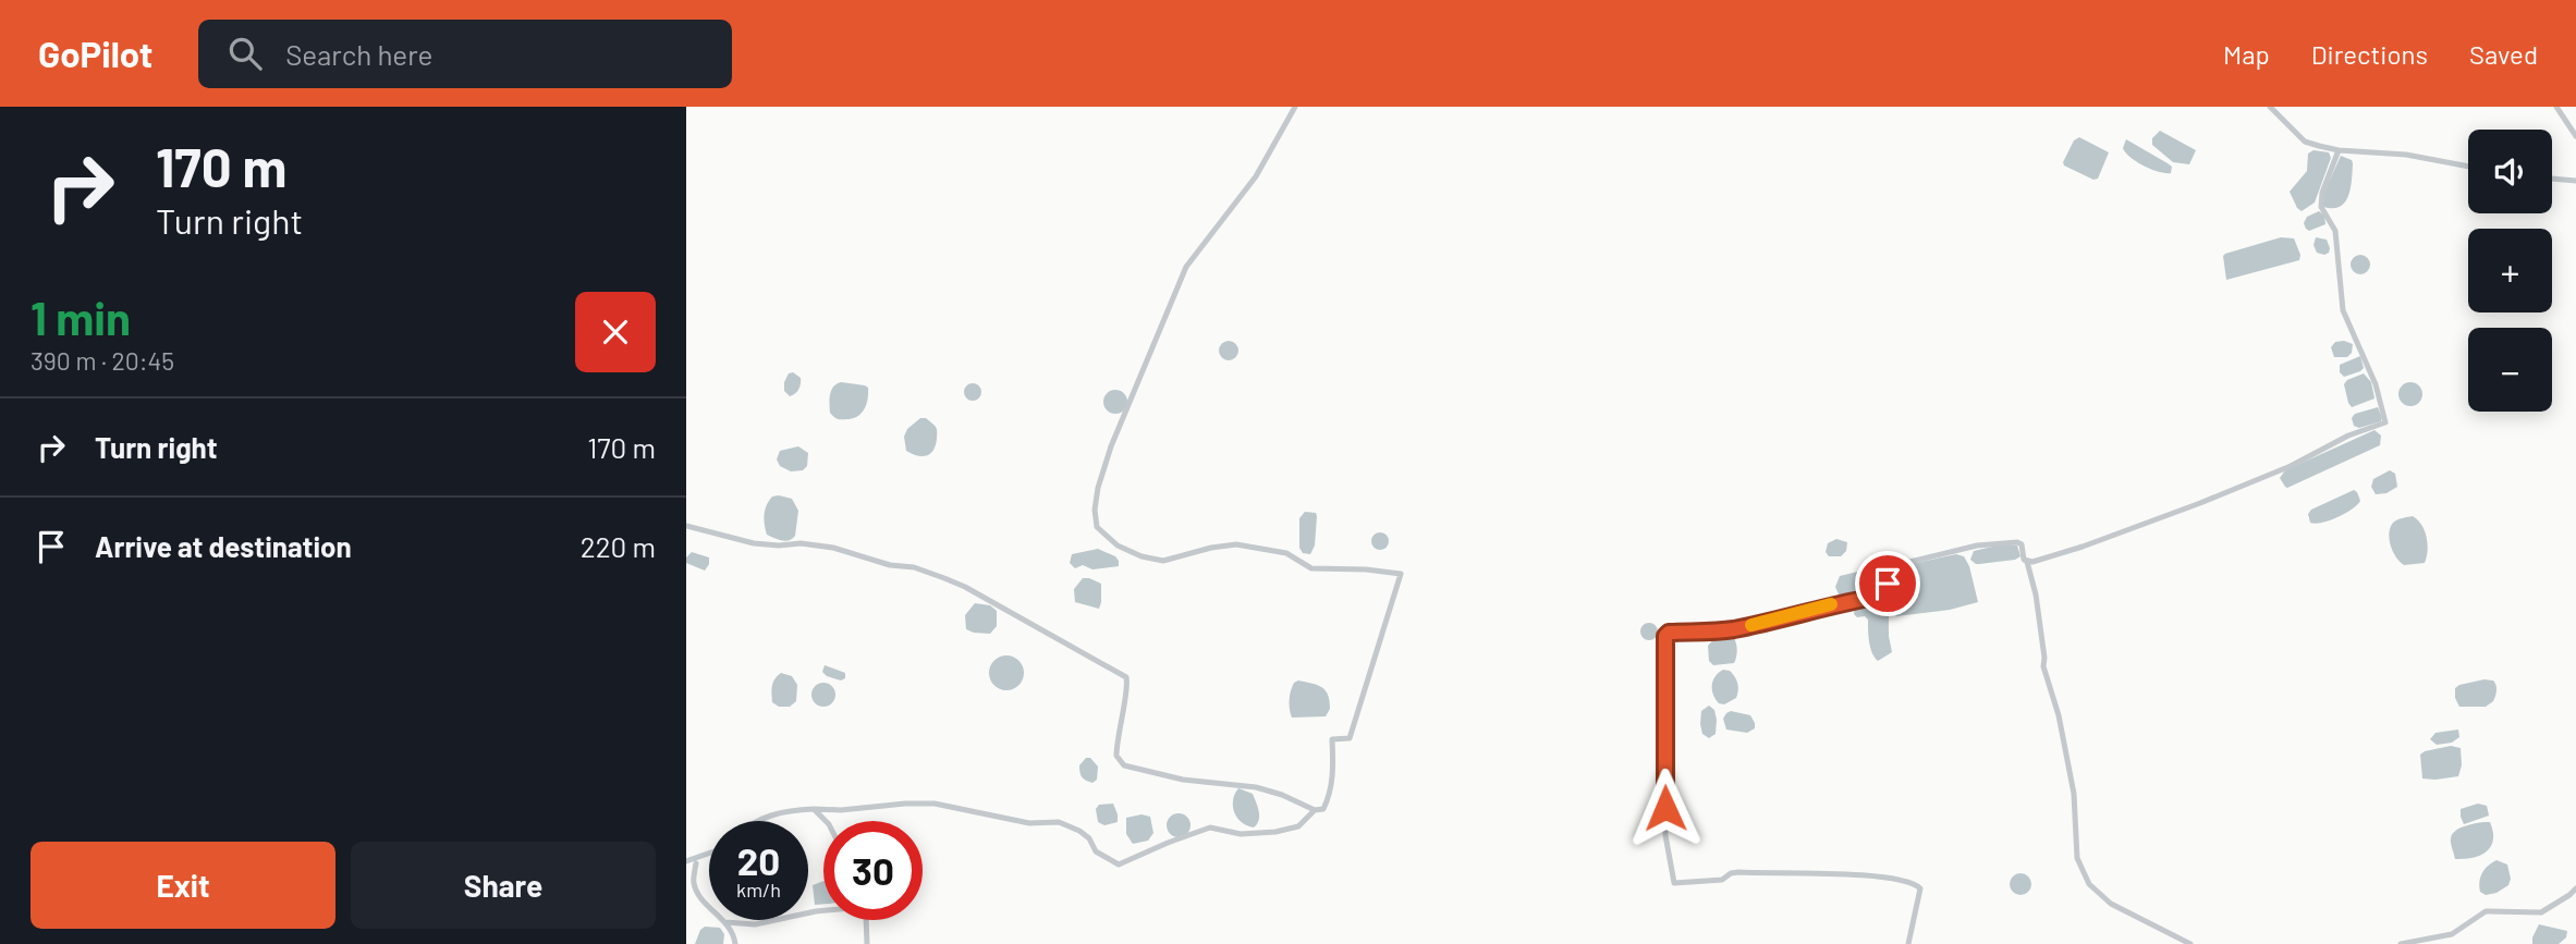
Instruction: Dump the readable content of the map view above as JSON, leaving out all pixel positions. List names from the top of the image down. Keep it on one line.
{"page":{"header":"GoPilot","search":"Search here","nav":["Map","Directions","Saved"],"turn":["170 m","Turn right"],"map_buttons":["+","−"],"heading":["1 min","390 m · 20:45"],"list":[{"name":"Turn right","value":"170 m"},{"name":"Arrive at destination","value":"220 m"}],"speed":"20 km/h","limit":"30","buttons":["Exit","Share"]}}
